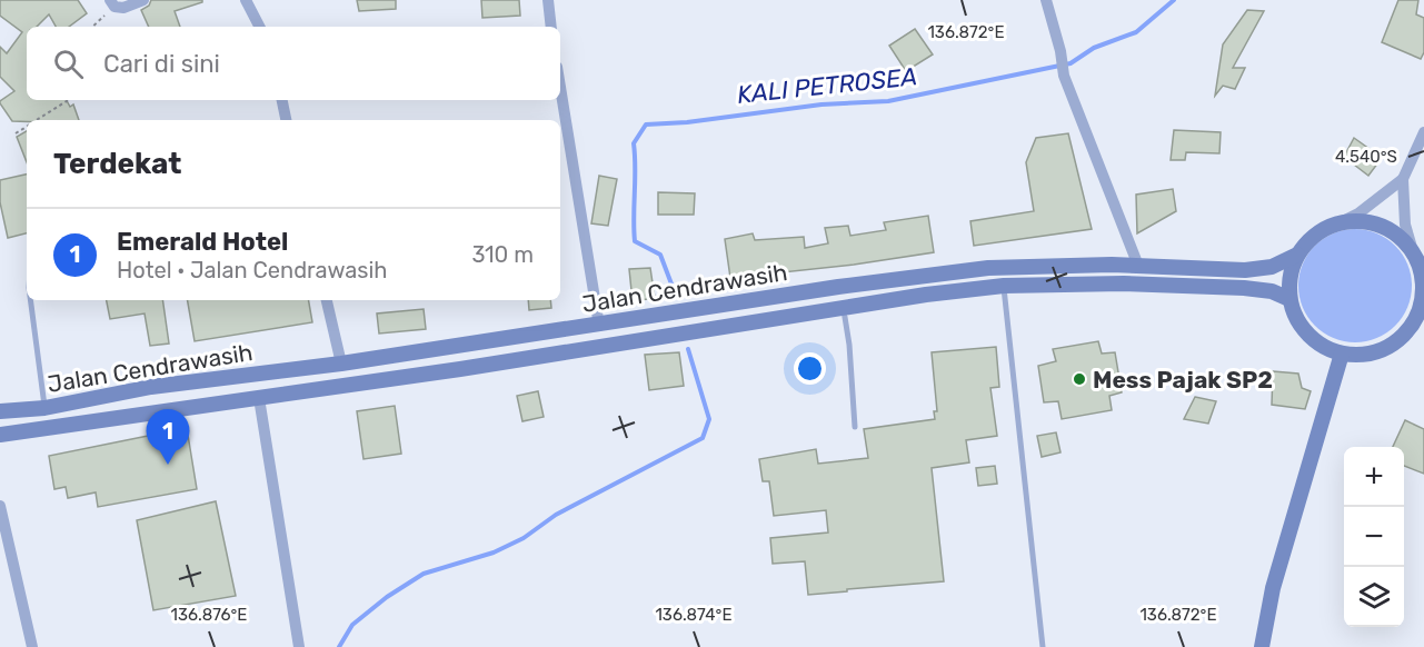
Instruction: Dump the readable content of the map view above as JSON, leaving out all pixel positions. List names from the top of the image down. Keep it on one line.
{"streets":{"main road":["Jalan Cendrawasih"]},"water":["KALI PETROSEA"],"places":["Mess Pajak SP2"],"page":{"search":"Cari di sini","heading":"Terdekat","list":[{"mark":"1","name":"Emerald Hotel","note":"Hotel · Jalan Cendrawasih","value":"310 m"}],"pins":"1","map_buttons":["+","−"]},"coordinates":["136.872°E","4.540°S","136.876°E","136.874°E"]}
